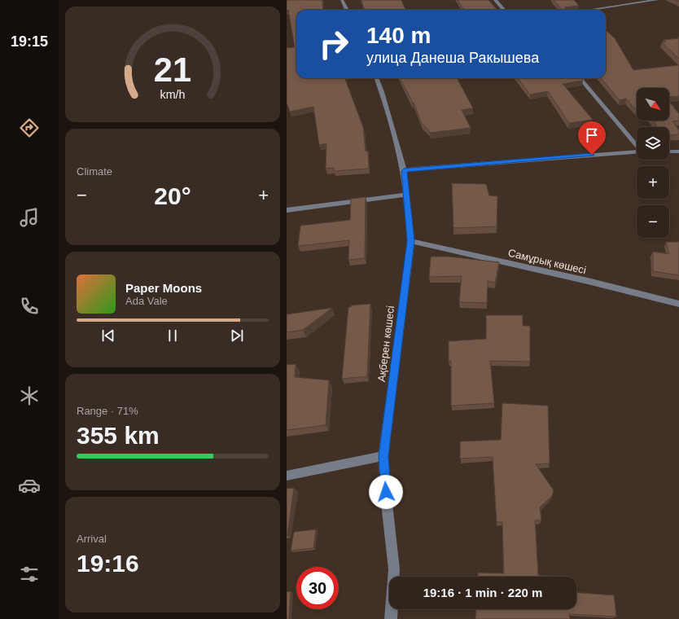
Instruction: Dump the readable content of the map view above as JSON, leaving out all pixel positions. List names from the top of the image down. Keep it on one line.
{"streets":{"street":["Самұрық көшесі","Ақберен көшесі"]},"crossings":[["Самұрық көшесі","Ақберен көшесі"]],"north":"bottom right","page":{"tabs":"19:15","turn":["140 m","улица Данеша Ракышева"],"map_buttons":["+","−"],"tile":["Climate",["Range · 71%","355 km"],["Arrival","19:16"]],"heat":["−","20°","+"],"song":["Paper Moons","Ada Vale"],"limit":"30","trip":"19:16 · 1 min · 220 m","gauge":["21","km/h"]}}
